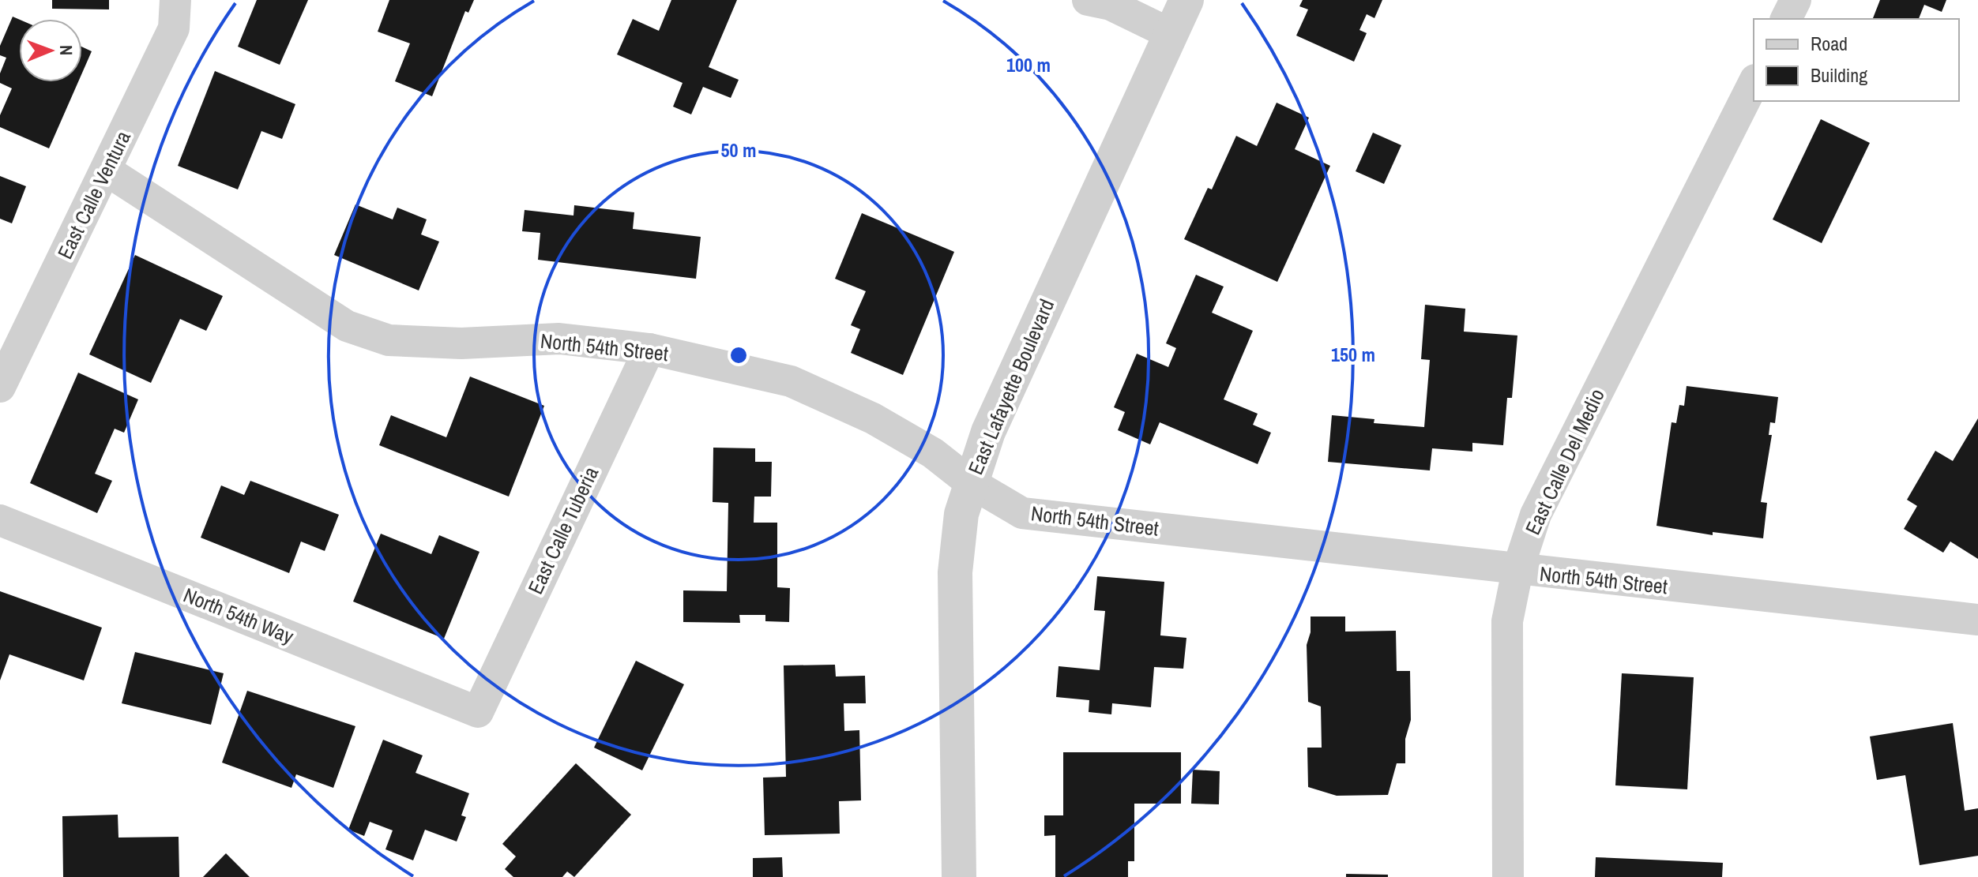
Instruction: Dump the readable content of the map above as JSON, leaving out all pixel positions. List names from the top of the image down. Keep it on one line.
{"streets":{"street":["East Calle Ventura","North 54th Street","East Lafayette Boulevard","East Calle Del Medio","East Calle Tuberia","North 54th Way"]},"crossings":[["East Calle Ventura","North 54th Street"],["North 54th Street","East Lafayette Boulevard"],["North 54th Street","East Calle Del Medio"],["North 54th Street","East Calle Tuberia"],["East Calle Tuberia","North 54th Way"]],"legend":["Road","Building"],"north":"right","rings":["100 m","50 m","150 m"]}
